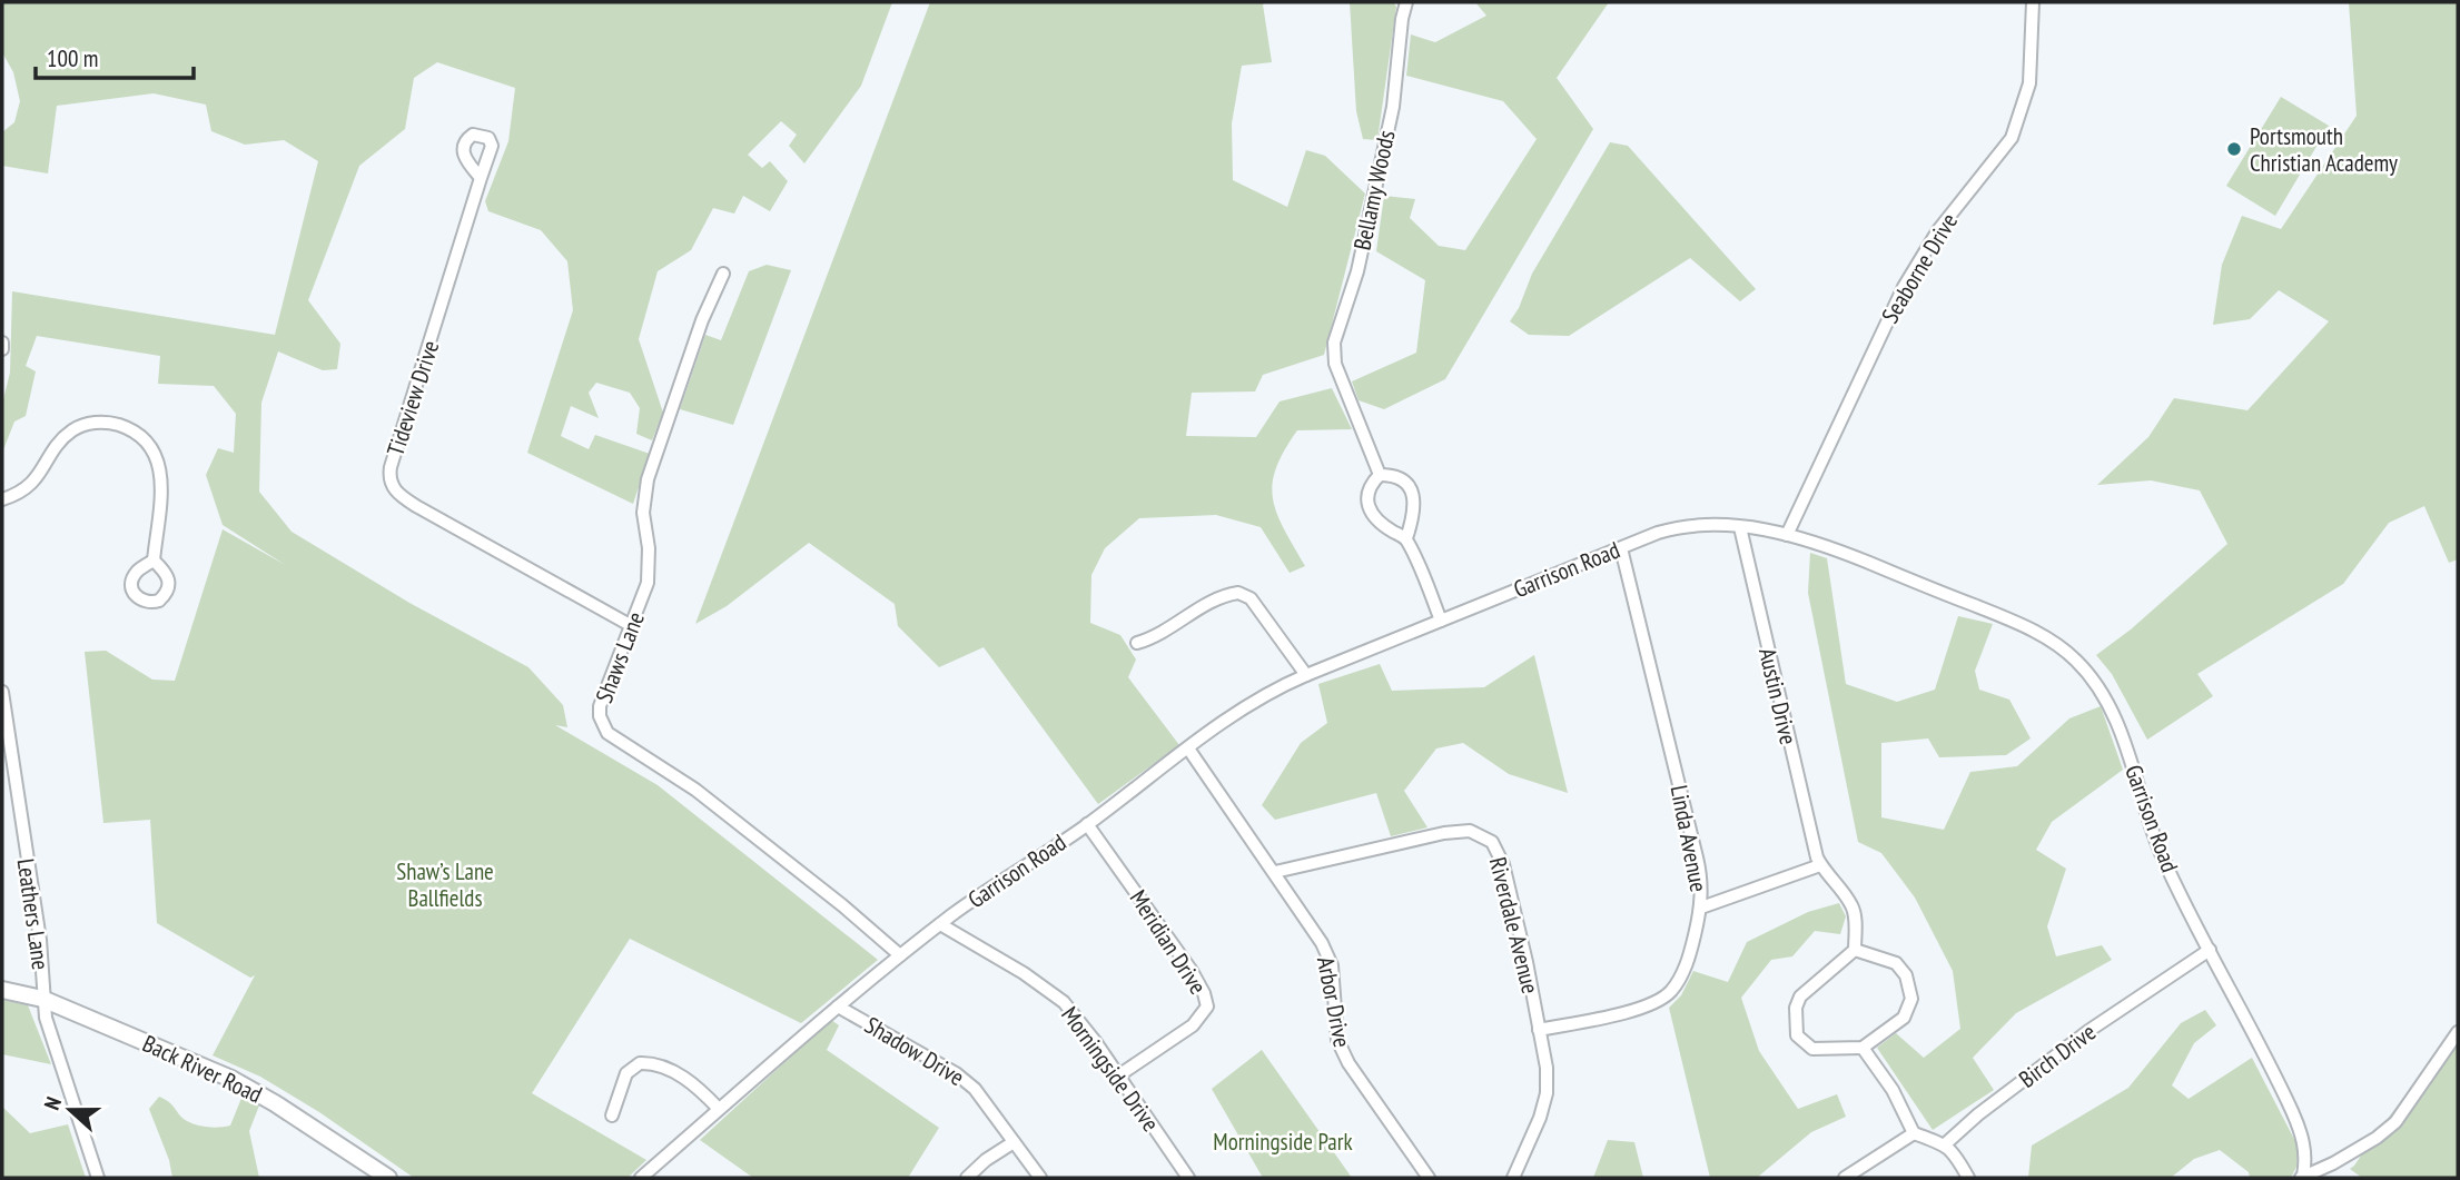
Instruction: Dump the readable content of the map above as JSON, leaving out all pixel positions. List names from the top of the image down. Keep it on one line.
{"streets":{"street":["Bellamy Woods","Seaborne Drive","Tideview Drive","Garrison Road","Shaws Lane","Austin Drive","Linda Avenue","Leathers Lane","Riverdale Avenue","Meridian Drive","Arbor Drive","Shadow Drive","Birch Drive","Back River Road","Morningside Drive"]},"crossings":[["Seaborne Drive","Garrison Road"],["Tideview Drive","Shaws Lane"],["Garrison Road","Shaws Lane"],["Garrison Road","Austin Drive"],["Garrison Road","Linda Avenue"],["Garrison Road","Meridian Drive"],["Garrison Road","Arbor Drive"],["Garrison Road","Shadow Drive"],["Garrison Road","Birch Drive"],["Garrison Road","Morningside Drive"],["Linda Avenue","Riverdale Avenue"],["Leathers Lane","Back River Road"],["Riverdale Avenue","Arbor Drive"],["Meridian Drive","Morningside Drive"]],"parks":["Shaw’s Lane Ballfields","Morningside Park"],"places":["Portsmouth Christian Academy"],"scale_bar":"100 m","north":"left"}
